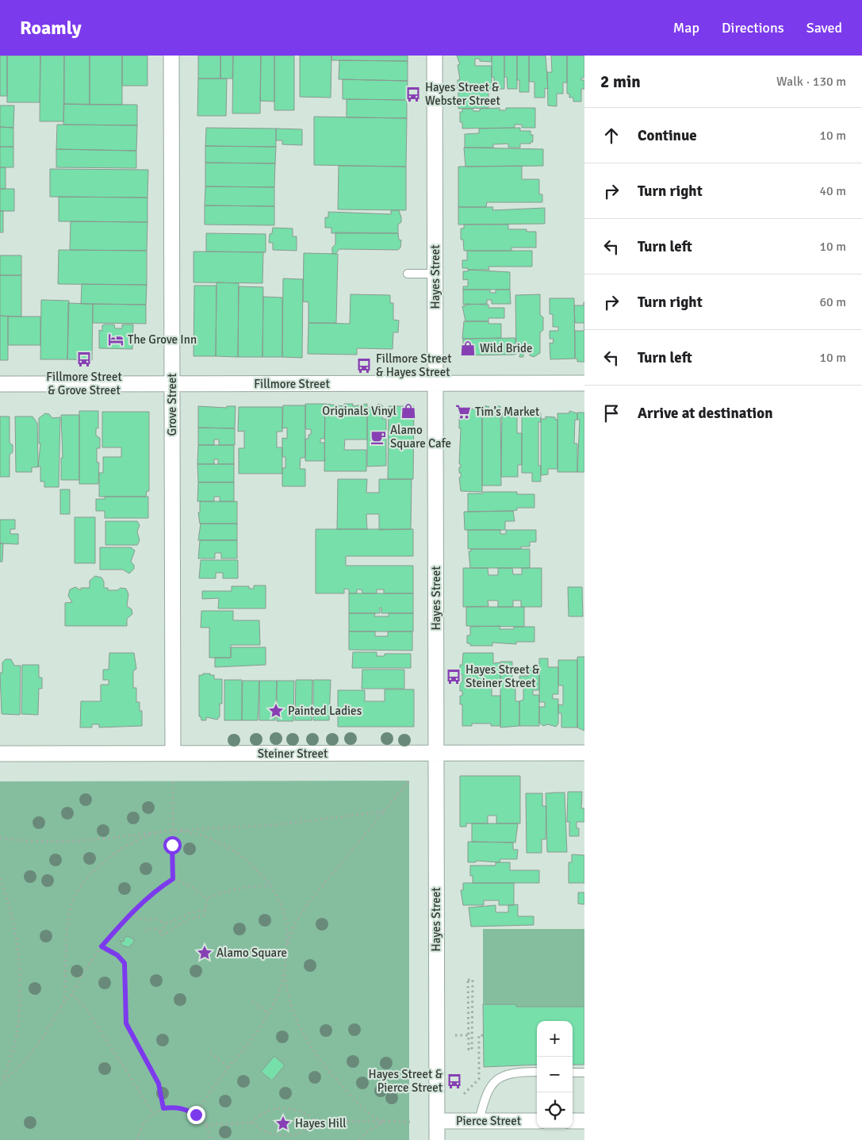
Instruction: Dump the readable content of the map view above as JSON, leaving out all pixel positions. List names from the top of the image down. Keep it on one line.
{"streets":{"street":["Hayes Street","Fillmore Street","Grove Street","Steiner Street","Pierce Street"]},"crossings":[["Hayes Street","Fillmore Street"],["Hayes Street","Steiner Street"],["Hayes Street","Pierce Street"],["Fillmore Street","Grove Street"],["Grove Street","Steiner Street"]],"places":{"bus stop":["Hayes Street & Webster Street","Fillmore Street & Grove Street","Fillmore Street & Hayes Street","Hayes Street & Steiner Street","Hayes Street & Pierce Street"],"hotel":["The Grove Inn"],"shop":["Wild Bride","Originals Vinyl"],"supermarket":["Tim’s Market"],"cafe":["Alamo Square Cafe"],"place":["Painted Ladies","Alamo Square","Hayes Hill"]},"page":{"header":"Roamly","nav":["Map","Directions","Saved"],"heading":["2 min","Walk · 130 m"],"list":[["Continue","10 m"],["Turn right","40 m"],["Turn left","10 m"],["Turn right","60 m"],["Turn left","10 m"],"Arrive at destination"],"map_buttons":["+","−"]}}
